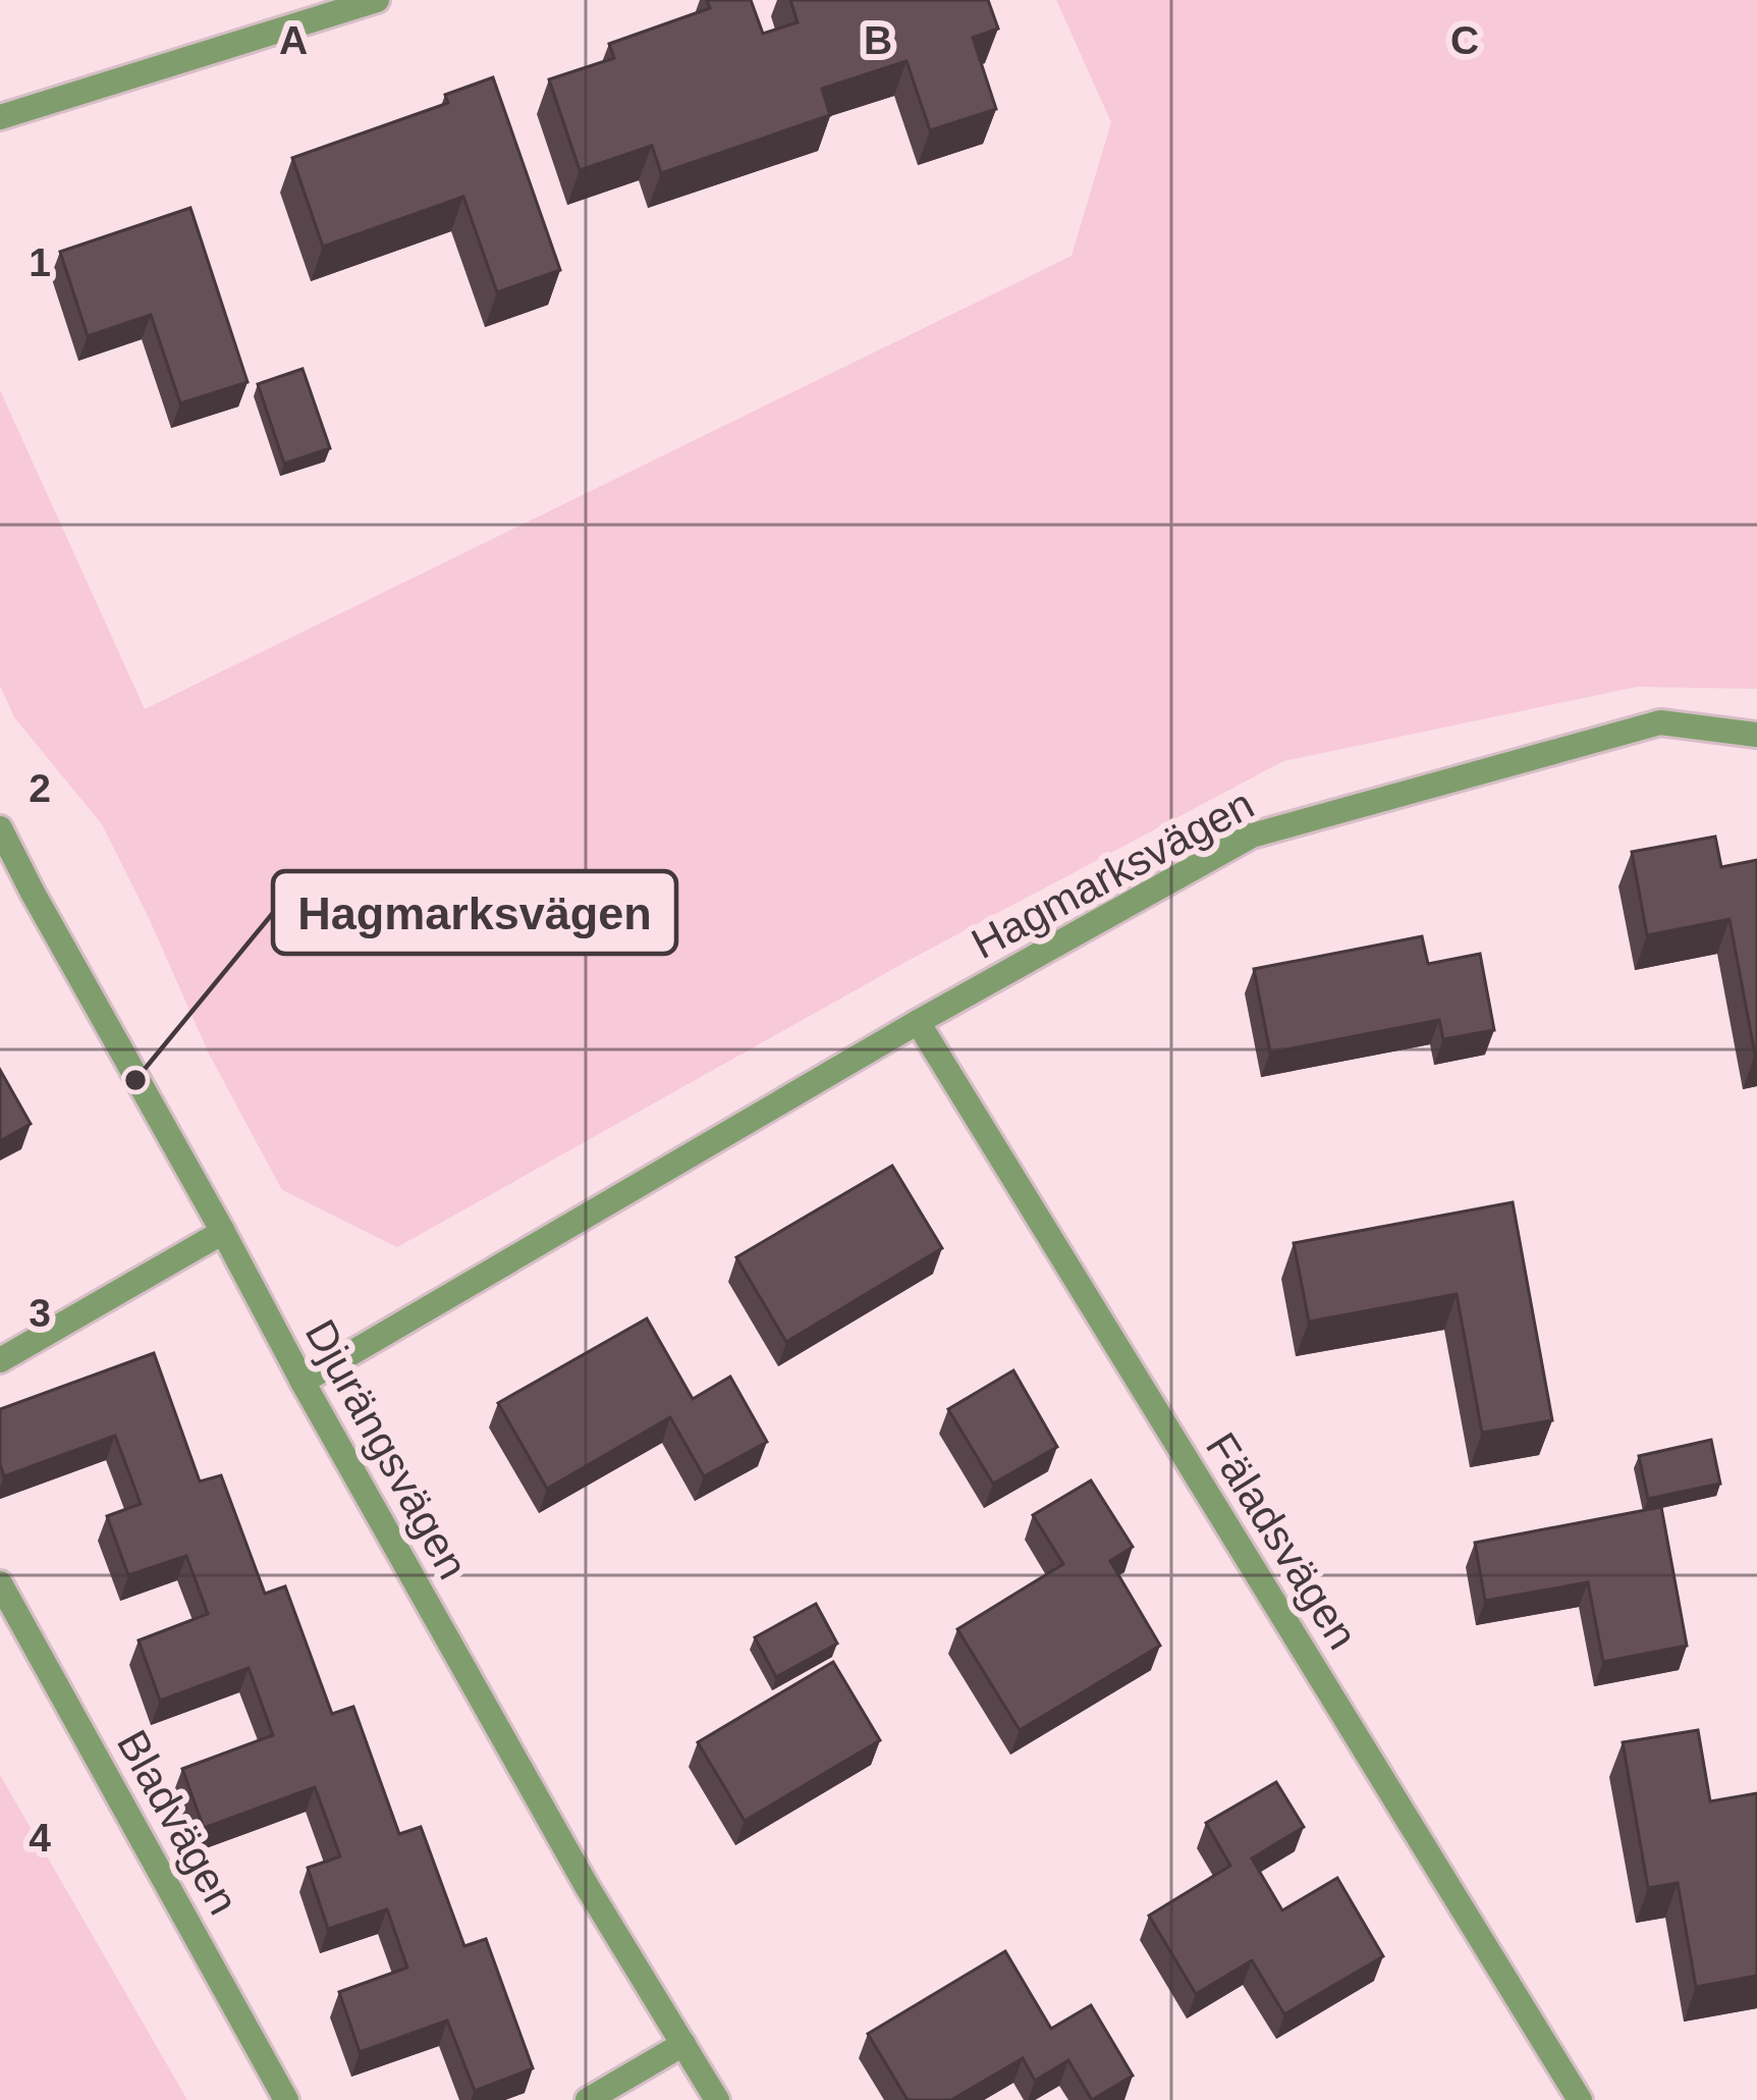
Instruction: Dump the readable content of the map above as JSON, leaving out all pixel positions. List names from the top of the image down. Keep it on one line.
{"streets":{"street":["Hagmarksvägen","Djurängsvägen","Fäladsvägen","Bladvägen"]},"crossings":[["Hagmarksvägen","Djurängsvägen"],["Hagmarksvägen","Fäladsvägen"]],"places":["Hagmarksvägen"],"grid":{"columns":["A","B","C"],"rows":["1","2","3","4"]}}
